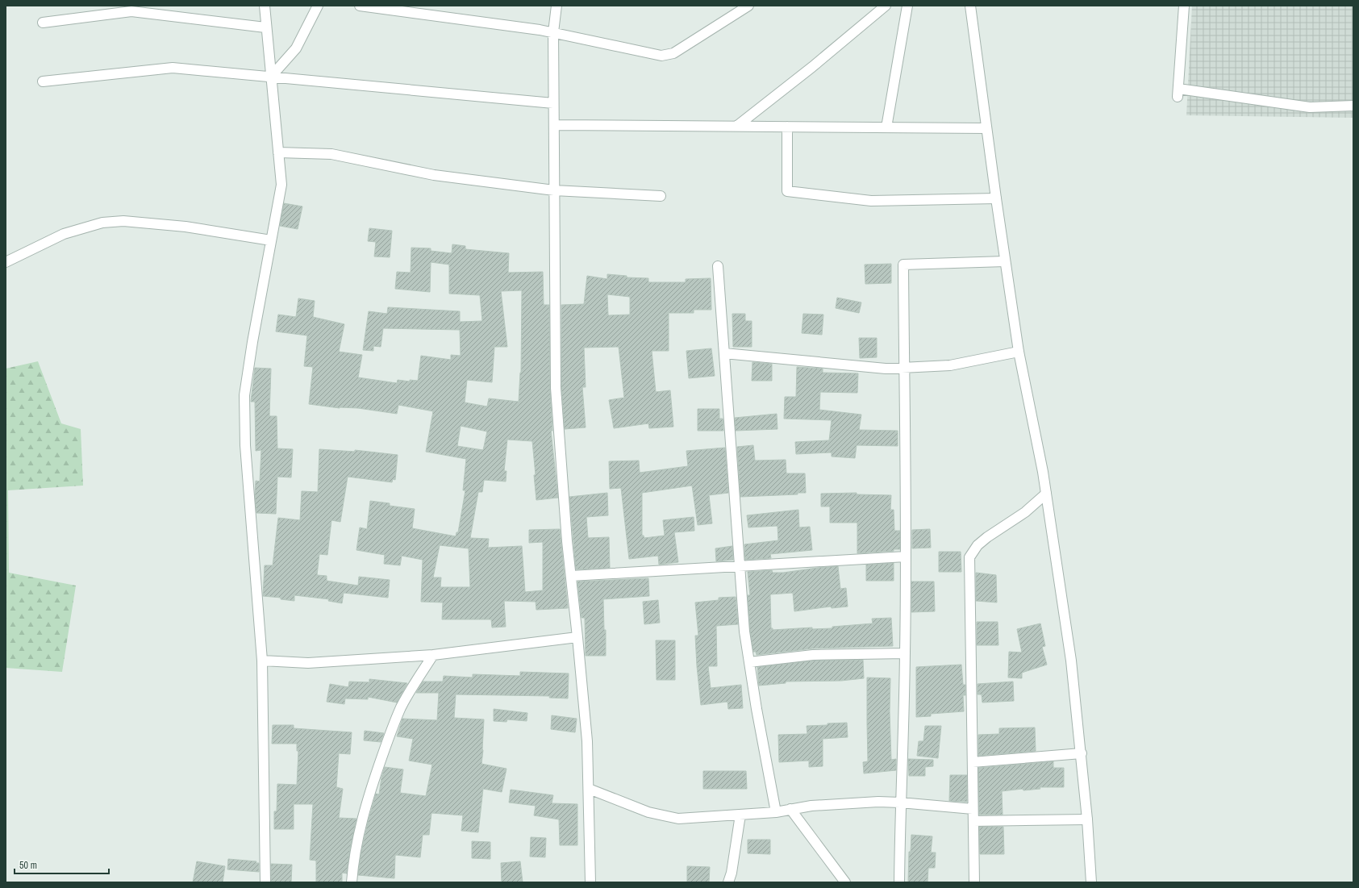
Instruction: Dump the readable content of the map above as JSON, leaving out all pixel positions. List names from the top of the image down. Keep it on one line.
{"scale_bar":"50 m"}
